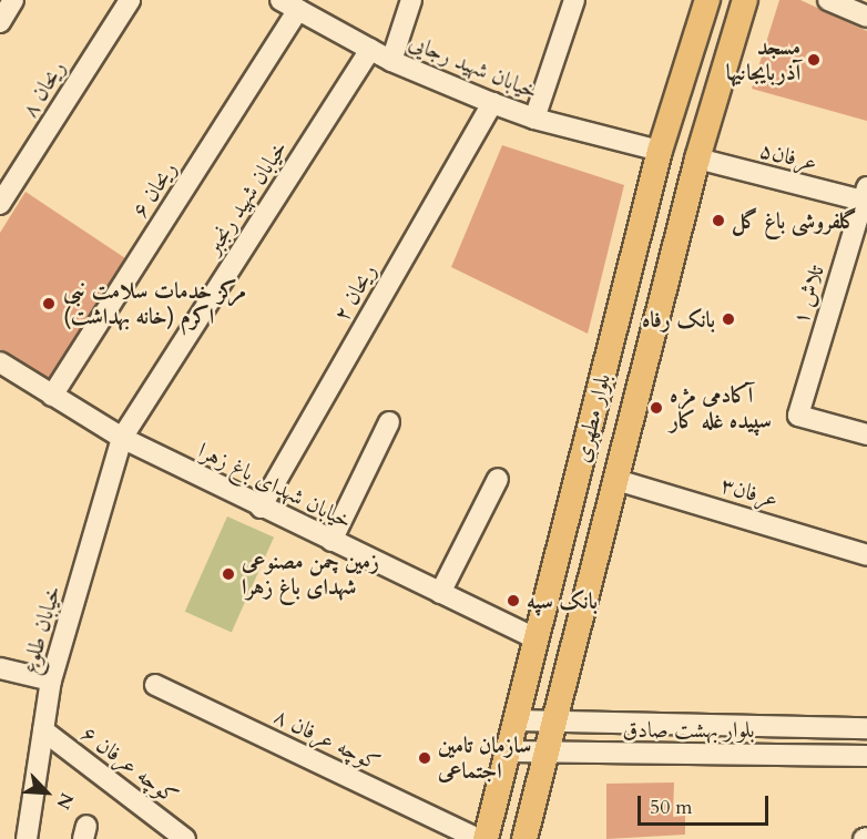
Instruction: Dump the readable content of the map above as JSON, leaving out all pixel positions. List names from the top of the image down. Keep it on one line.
{"streets":{"main road":["بلوار مطهری"],"street":["خیابان شهید رجایی","ریحان ۸","عرفان۵","ریحان ۶","خیابان شهید رنجبر","ریحان ۲","تلاش ۱","خیابان شهدای باغ‌ زهرا","عرفان۳","خیابان طلوع","بلوار بهشت صادق","کوچه عرفان ۸","کوچه عرفان ۶"]},"crossings":[["خیابان شهید رجایی","ریحان ۶"],["خیابان شهید رجایی","خیابان شهید رنجبر"],["خیابان شهید رجایی","ریحان ۲"],["خیابان شهید رجایی","بلوار مطهری"],["عرفان۵","تلاش ۱"],["عرفان۵","بلوار مطهری"],["ریحان ۶","خیابان شهدای باغ‌ زهرا"],["خیابان شهید رنجبر","خیابان شهدای باغ‌ زهرا"],["خیابان شهید رنجبر","خیابان طلوع"],["ریحان ۲","خیابان شهدای باغ‌ زهرا"],["بلوار مطهری","خیابان شهدای باغ‌ زهرا"],["بلوار مطهری","عرفان۳"],["بلوار مطهری","بلوار بهشت صادق"],["خیابان شهدای باغ‌ زهرا","خیابان طلوع"],["خیابان طلوع","کوچه عرفان ۶"]],"places":["مسجد آذربایجانیها","گلفروشی باغ گل","مرکز خدمات سلامت نبی اکرم (خانه بهداشت)","بانک رفاه","آکادمی مژه سپیده غله کار","زمین چمن مصنوعی شهدای باغ زهرا","بانک سپه","سازمان تامین اجتماعی"],"scale_bar":"50 m","north":"bottom right"}
